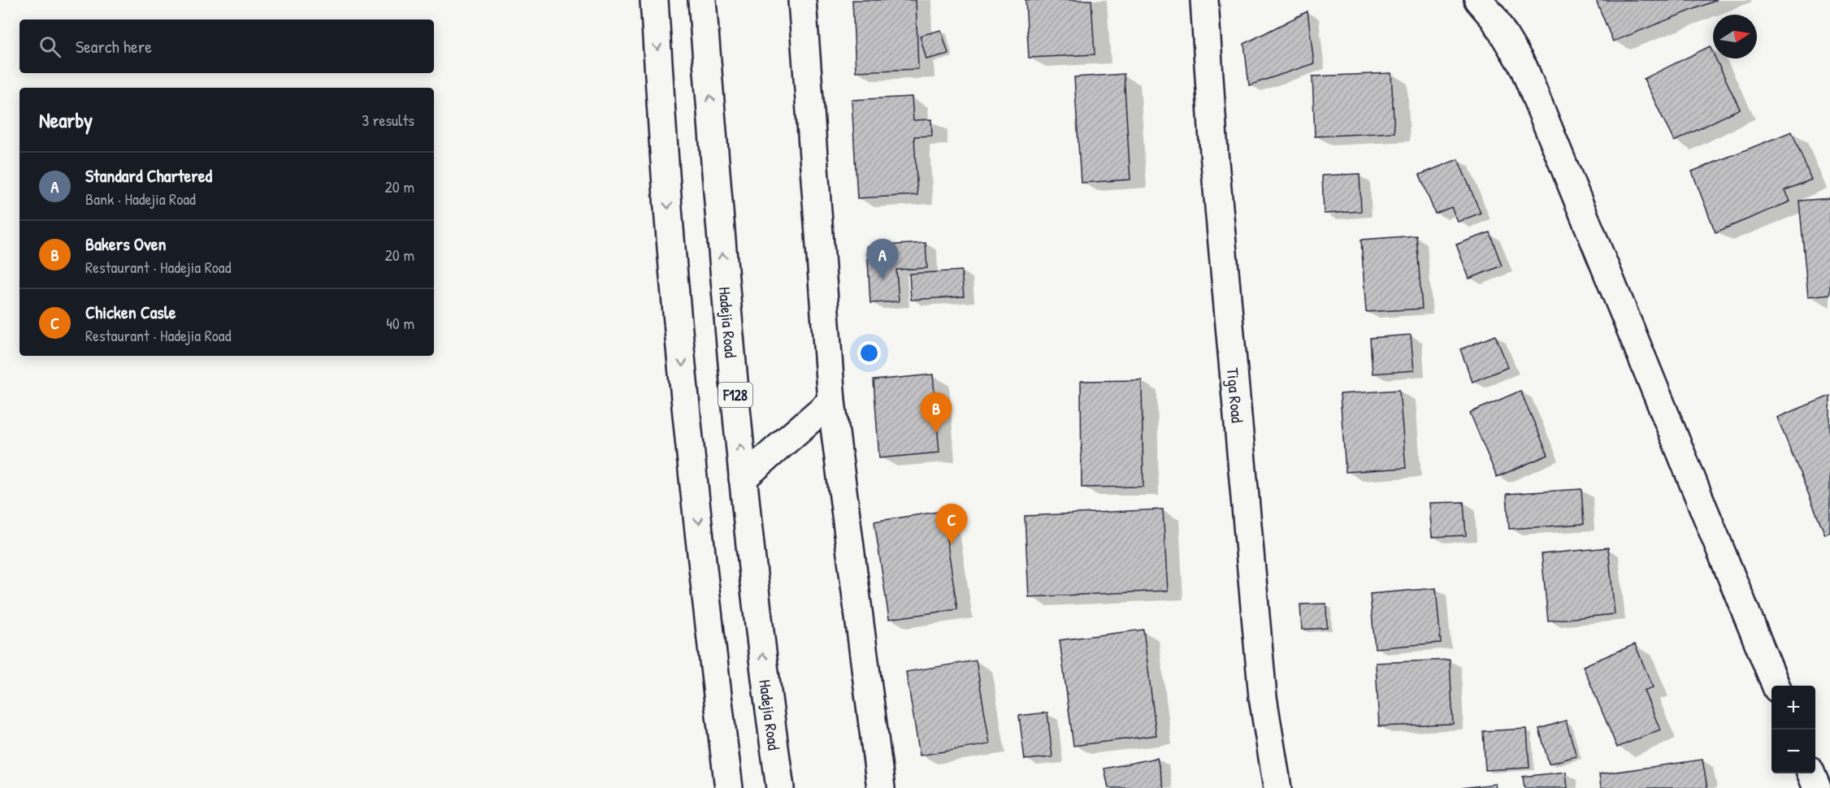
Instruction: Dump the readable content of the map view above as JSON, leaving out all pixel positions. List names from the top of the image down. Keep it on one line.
{"streets":{"main road":["Hadejia Road","F128","Tiga Road"]},"north":"right","page":{"search":"Search here","heading":["Nearby","3 results"],"list":[{"mark":"A","name":"Standard Chartered","note":"Bank · Hadejia Road","value":"20 m"},{"mark":"B","name":"Bakers Oven","note":"Restaurant · Hadejia Road","value":"20 m"},{"mark":"C","name":"Chicken Casle","note":"Restaurant · Hadejia Road","value":"40 m"}],"pins":["A","B","C"],"map_buttons":["+","−"]}}
